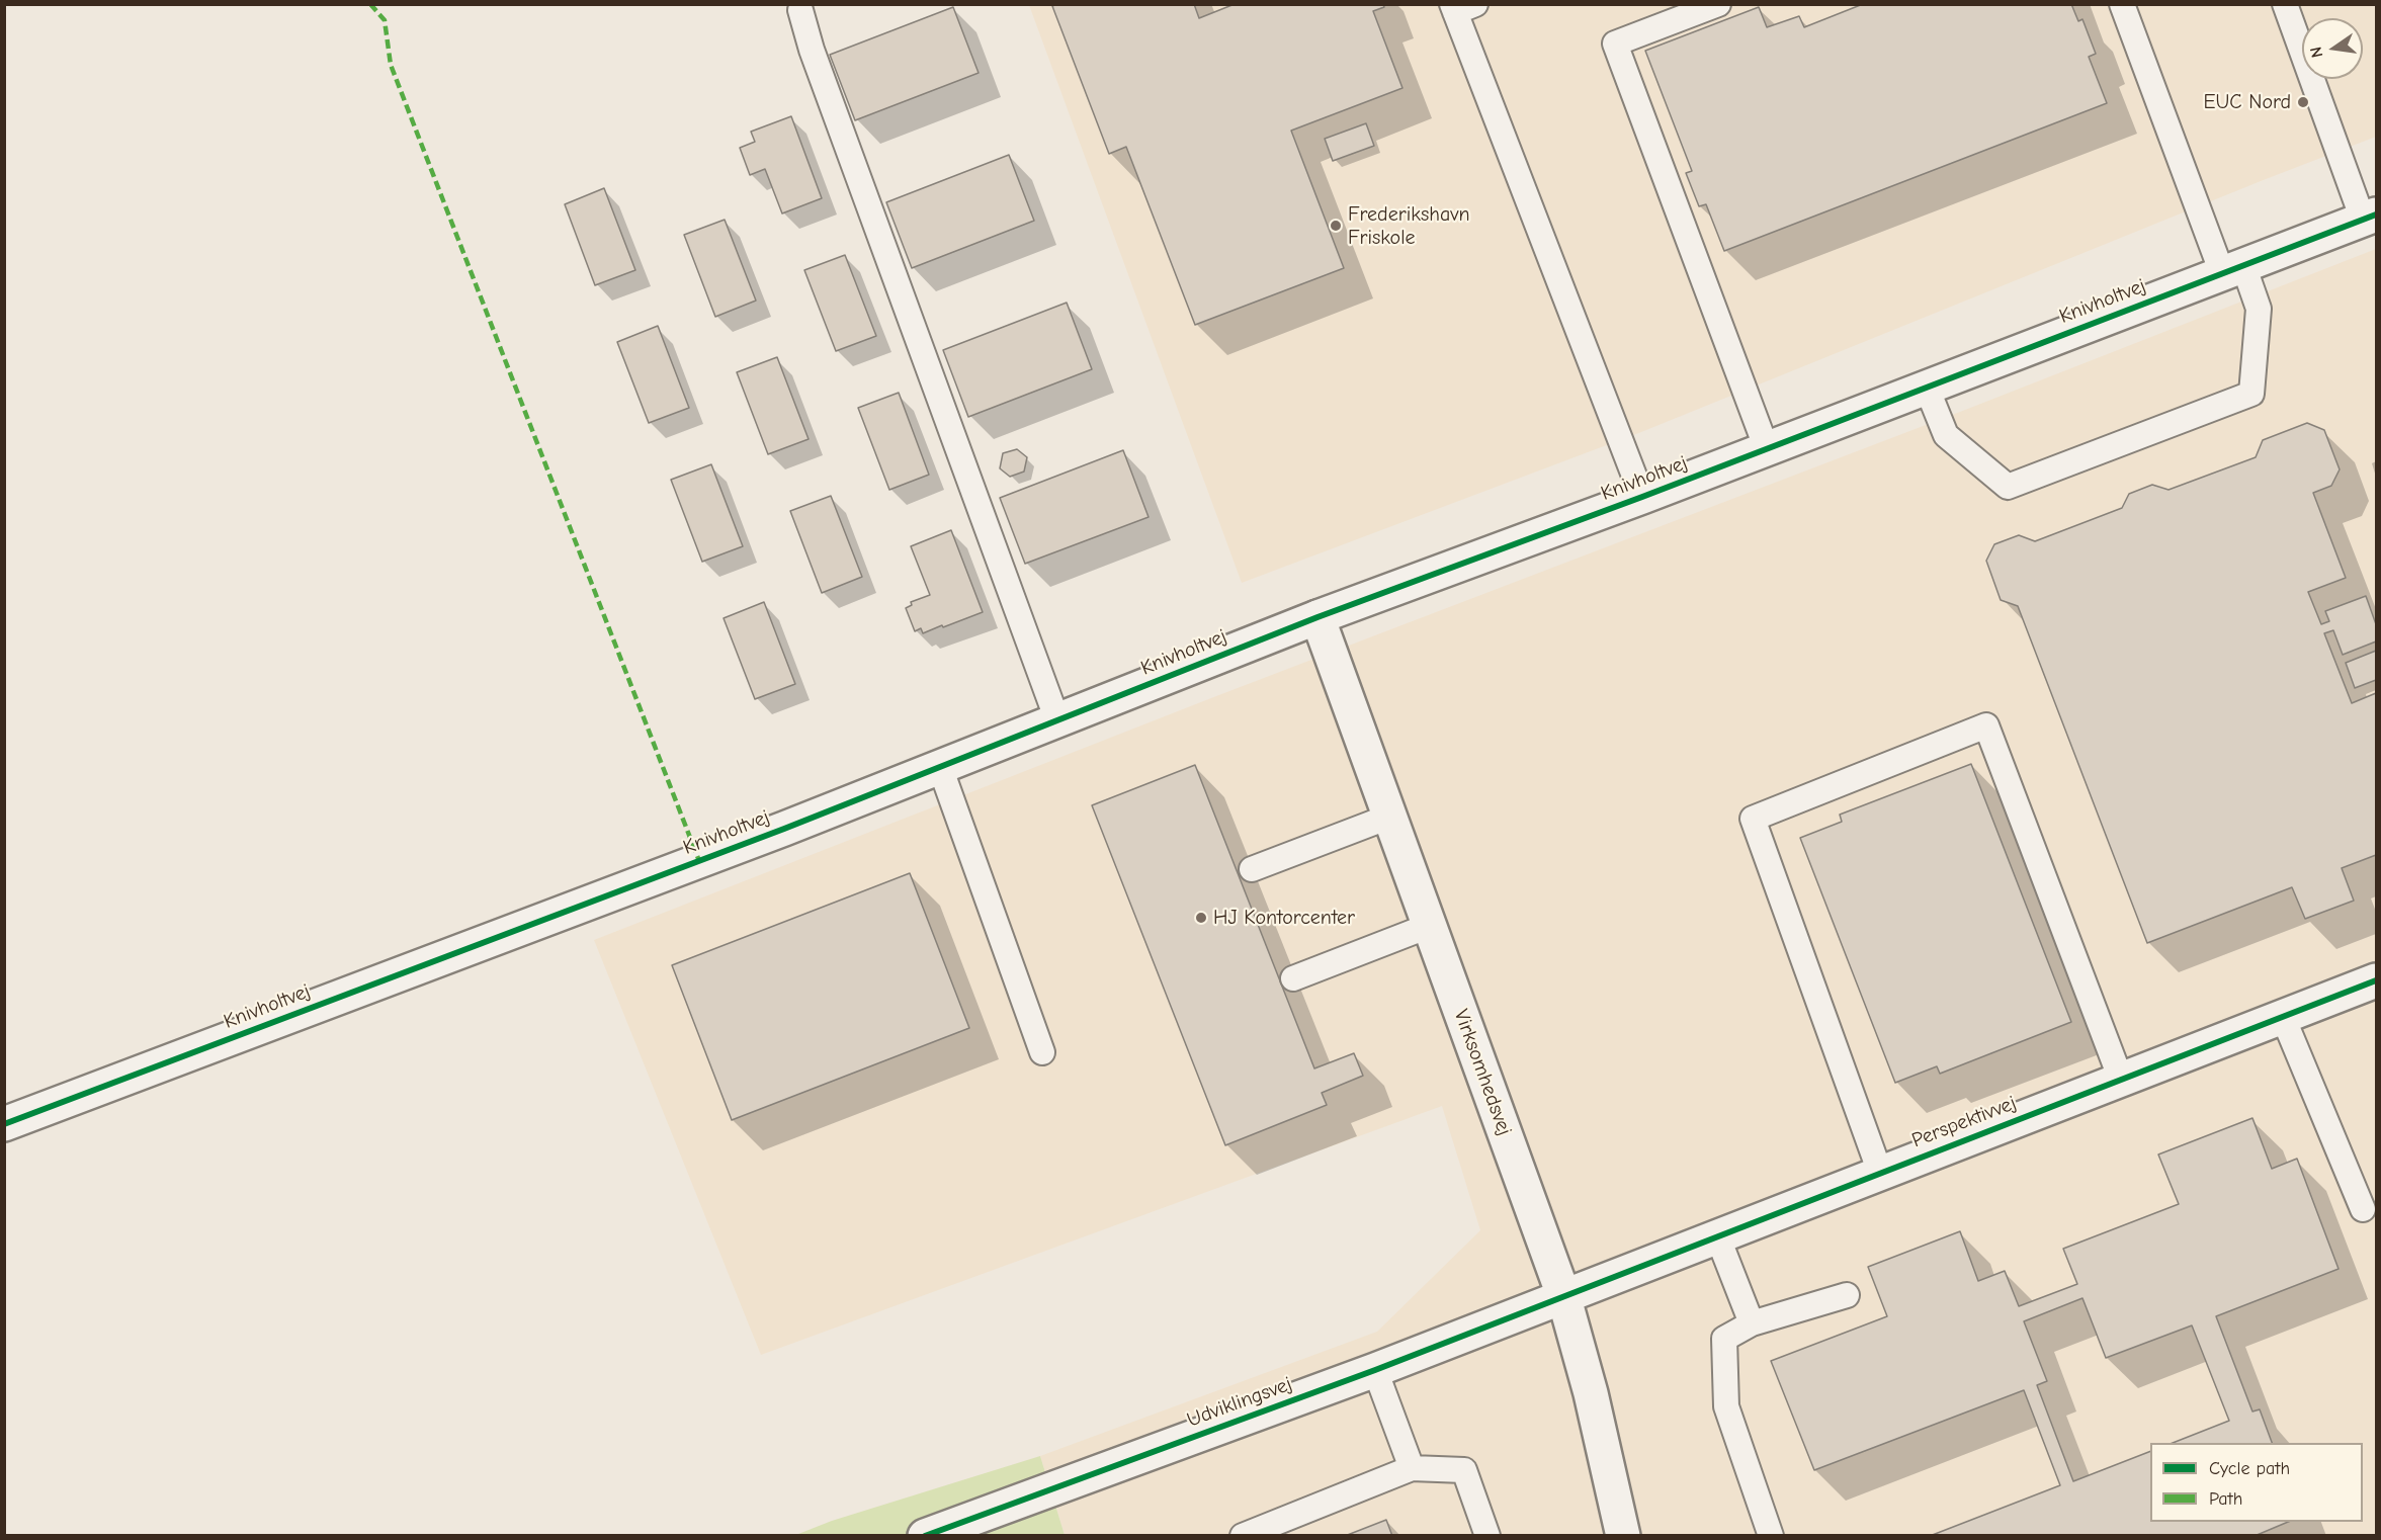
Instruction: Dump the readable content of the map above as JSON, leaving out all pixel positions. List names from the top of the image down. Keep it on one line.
{"streets":{"street":["Knivholtvej","Virksomhedsvej","Perspektivvej","Udviklingsvej"]},"crossings":[["Knivholtvej","Virksomhedsvej"],["Virksomhedsvej","Perspektivvej"],["Virksomhedsvej","Udviklingsvej"],["Perspektivvej","Udviklingsvej"]],"places":["EUC Nord","Frederikshavn Friskole","HJ Kontorcenter"],"legend":["Cycle path","Path"],"north":"left"}
